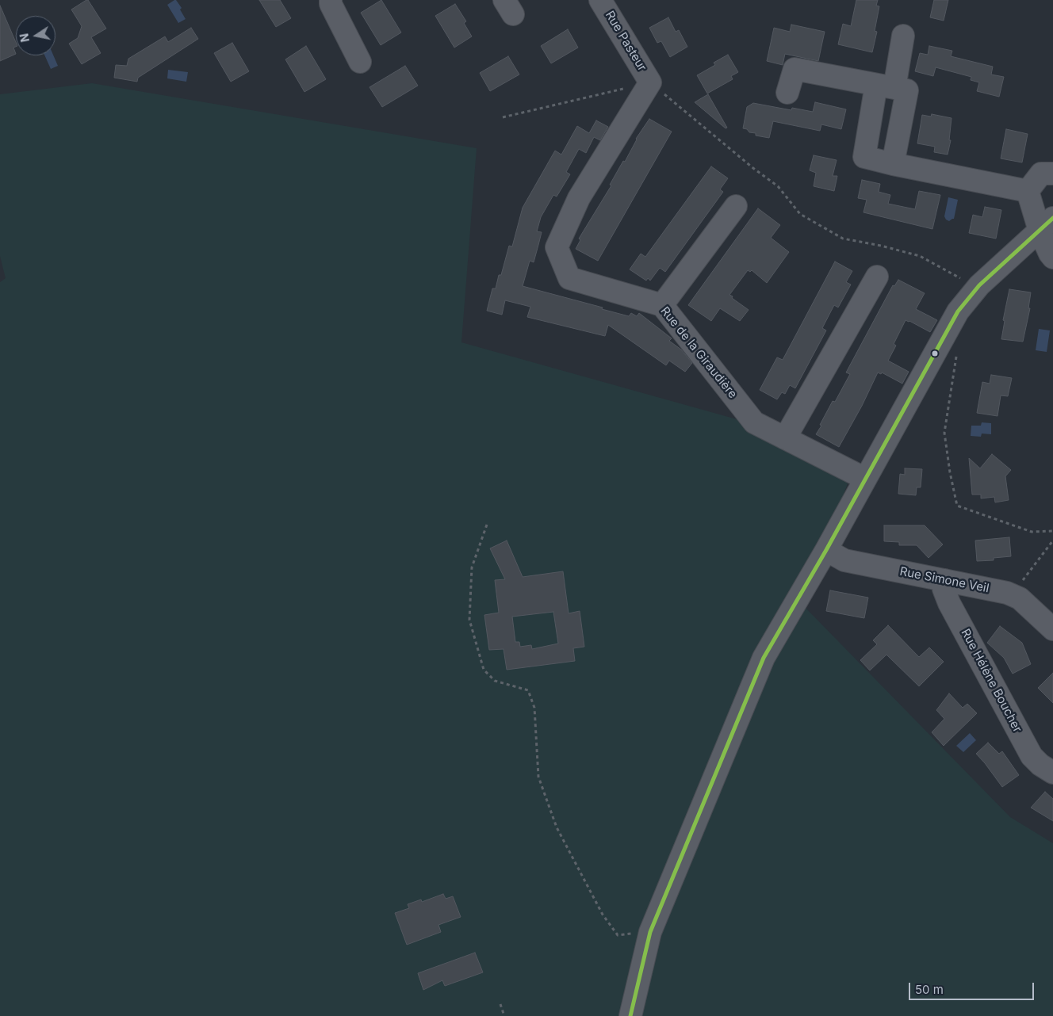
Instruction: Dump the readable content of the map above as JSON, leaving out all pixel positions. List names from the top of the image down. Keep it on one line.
{"streets":{"street":["Rue Pasteur","Rue de la Giraudière","Rue Simone Veil","Rue Hélène Boucher"]},"crossings":[["Rue Pasteur","Rue de la Giraudière"],["Rue Simone Veil","Rue Hélène Boucher"]],"scale_bar":"50 m","north":"left"}
